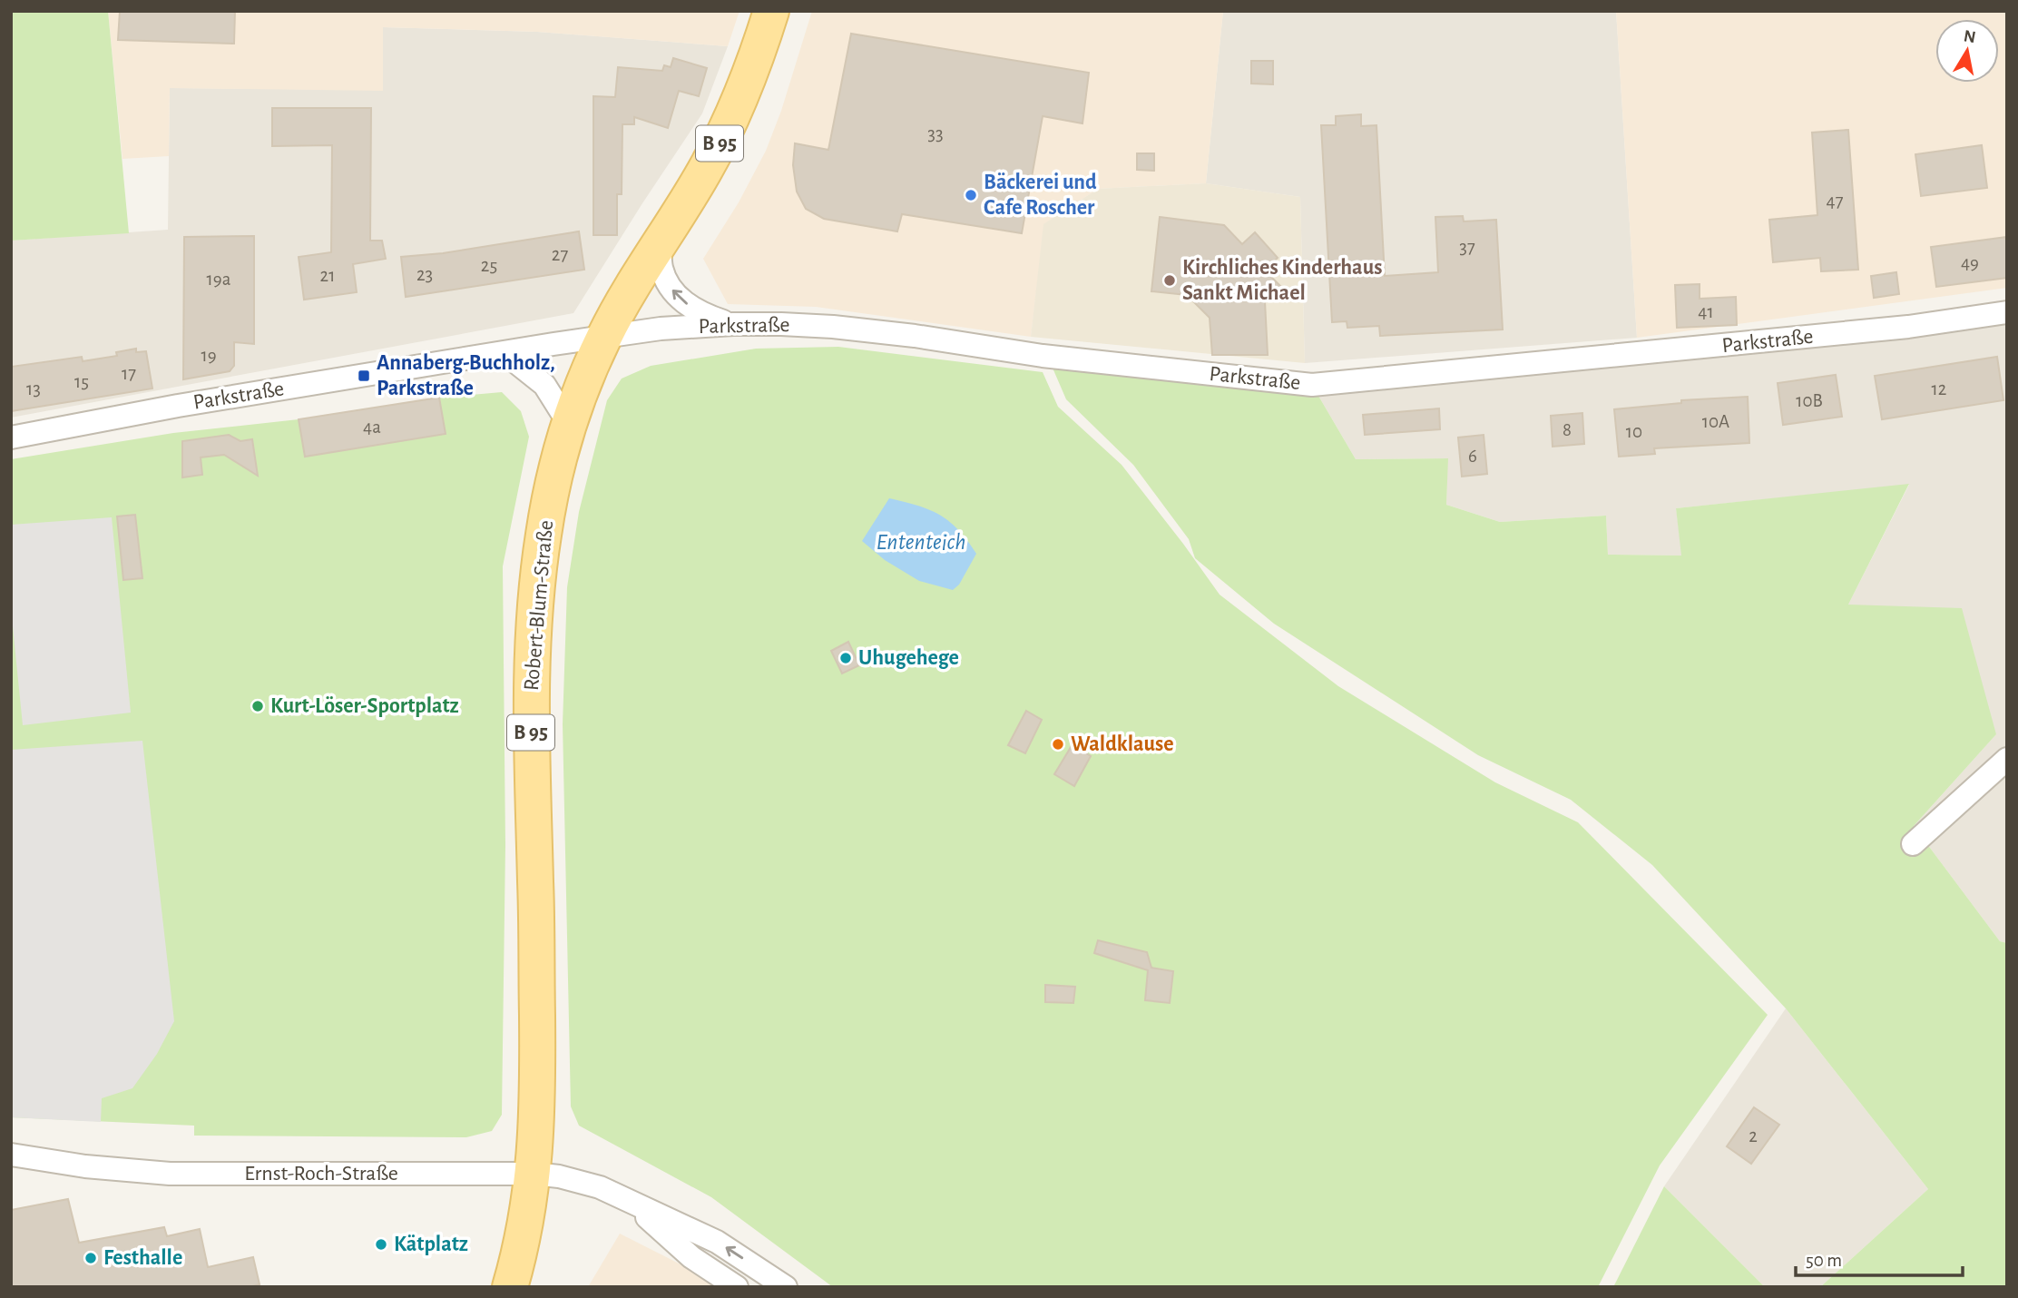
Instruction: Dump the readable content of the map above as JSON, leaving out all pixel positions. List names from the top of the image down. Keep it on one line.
{"streets":{"main road":["B 95","Robert-Blum-Straße"],"street":["Parkstraße","Ernst-Roch-Straße"]},"crossings":[["Parkstraße","Robert-Blum-Straße"],["Robert-Blum-Straße","Ernst-Roch-Straße"]],"water":["Ententeich"],"places":{"other":["Bäckerei und Cafe Roscher","Kirchliches Kinderhaus Sankt Michael","Uhugehege","Kurt-Löser-Sportplatz","Waldklause","Kätplatz","Festhalle"],"transit":["Annaberg-Buchholz, Parkstraße"]},"house_numbers":["33","47","37","27","49","25","23","21","19a","41","19","17","15","13","12","10B","10A","4a","8","10","6","2"],"scale_bar":"50 m","north":"top"}
